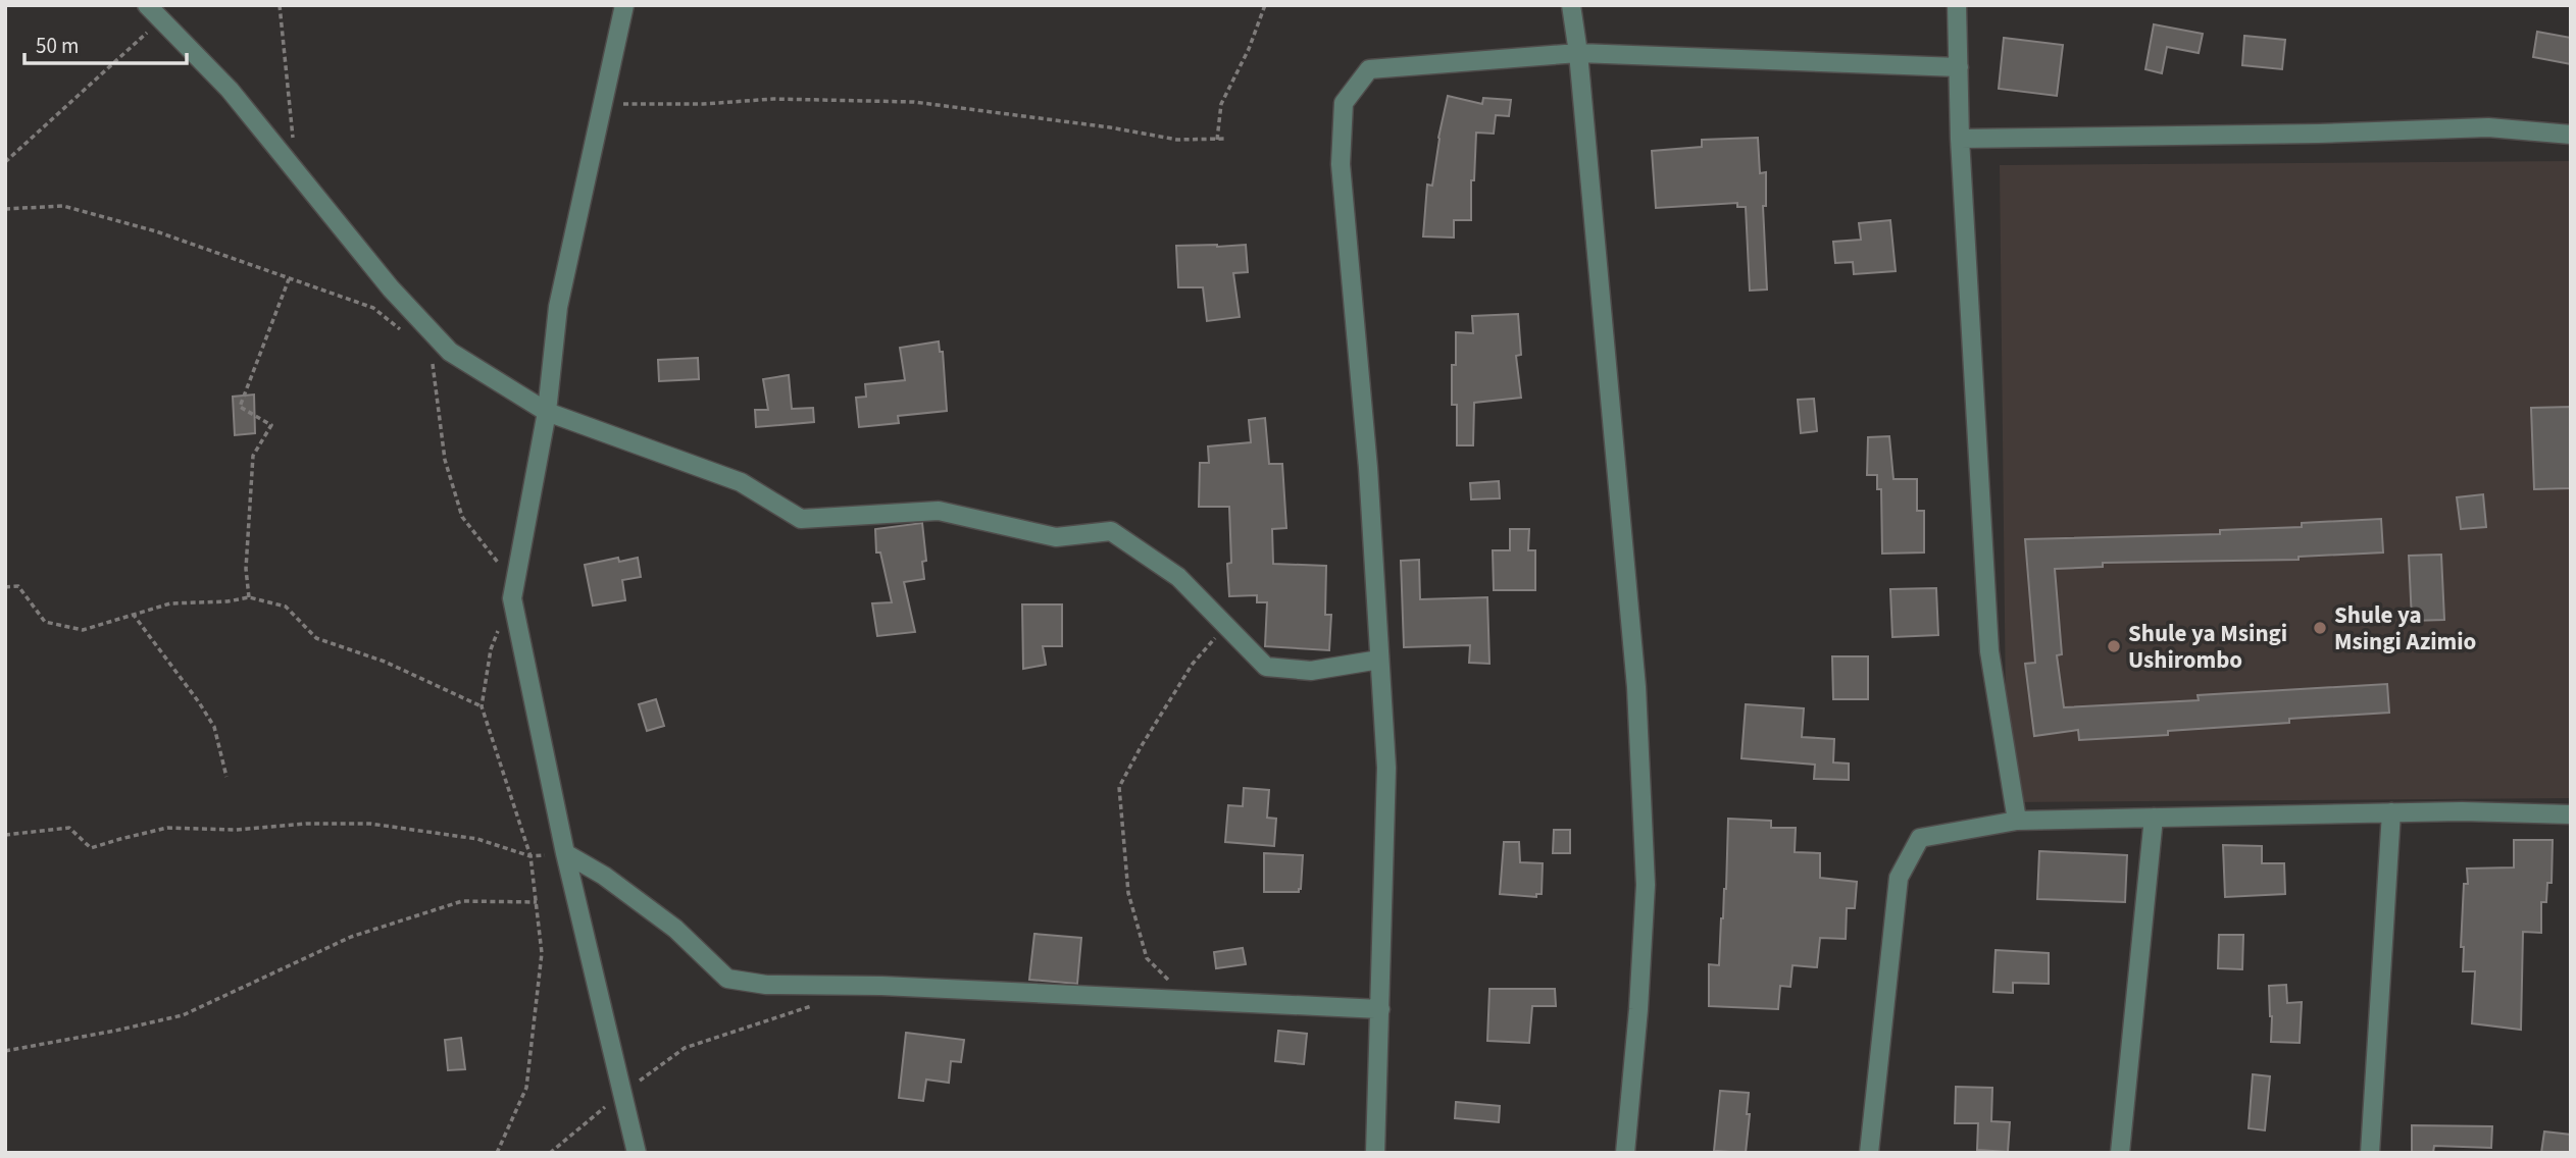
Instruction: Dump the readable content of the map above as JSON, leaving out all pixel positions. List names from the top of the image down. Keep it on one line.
{"places":["Shule ya Msingi Azimio","Shule ya Msingi Ushirombo"],"scale_bar":"50 m"}
